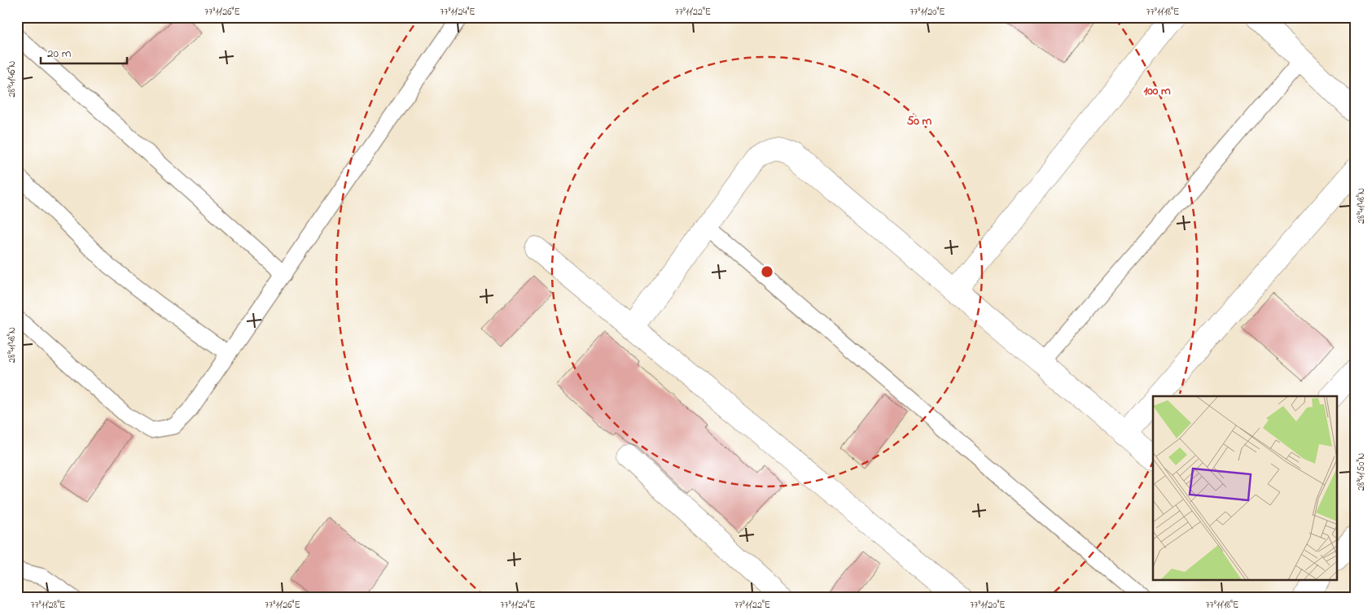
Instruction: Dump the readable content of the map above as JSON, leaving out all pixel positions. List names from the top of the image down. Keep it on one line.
{"scale_bar":"20 m","coordinates":["77°11'26\"E","77°11'24\"E","77°11'22\"E","77°11'20\"E","77°11'18\"E","28°41'46\"N","28°41'48\"N","28°41'50\"N","77°11'28\"E"],"rings":["100 m","50 m"]}
